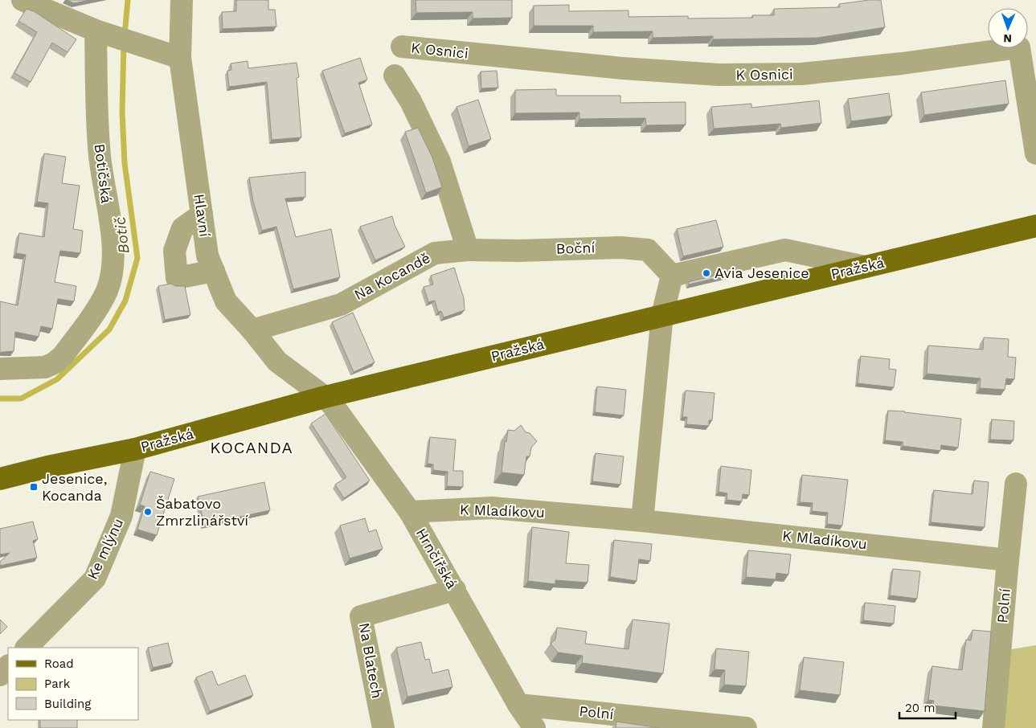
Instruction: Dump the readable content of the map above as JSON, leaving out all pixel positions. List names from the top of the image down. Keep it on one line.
{"streets":{"main road":["Pražská"],"street":["K Osnici","Botičská","Hlavní","Boční","Na Kocandě","K Mladíkovu","Ke mlýnu","Hrnčířská","Polní","Na Blatech"]},"crossings":[["Hlavní","Pražská"],["Hlavní","Na Kocandě"],["Hlavní","Hrnčířská"],["Boční","Na Kocandě"],["Pražská","Ke mlýnu"],["Pražská","Hrnčířská"],["K Mladíkovu","Hrnčířská"],["K Mladíkovu","Polní"],["Hrnčířská","Polní"],["Hrnčířská","Na Blatech"]],"districts":["KOCANDA"],"water":["Botič"],"places":{"other":["Avia Jesenice","Šabatovo Zmrzlinářství"],"transit":["Jesenice, Kocanda"]},"legend":["Road","Park","Building"],"scale_bar":"20 m","north":"bottom"}
